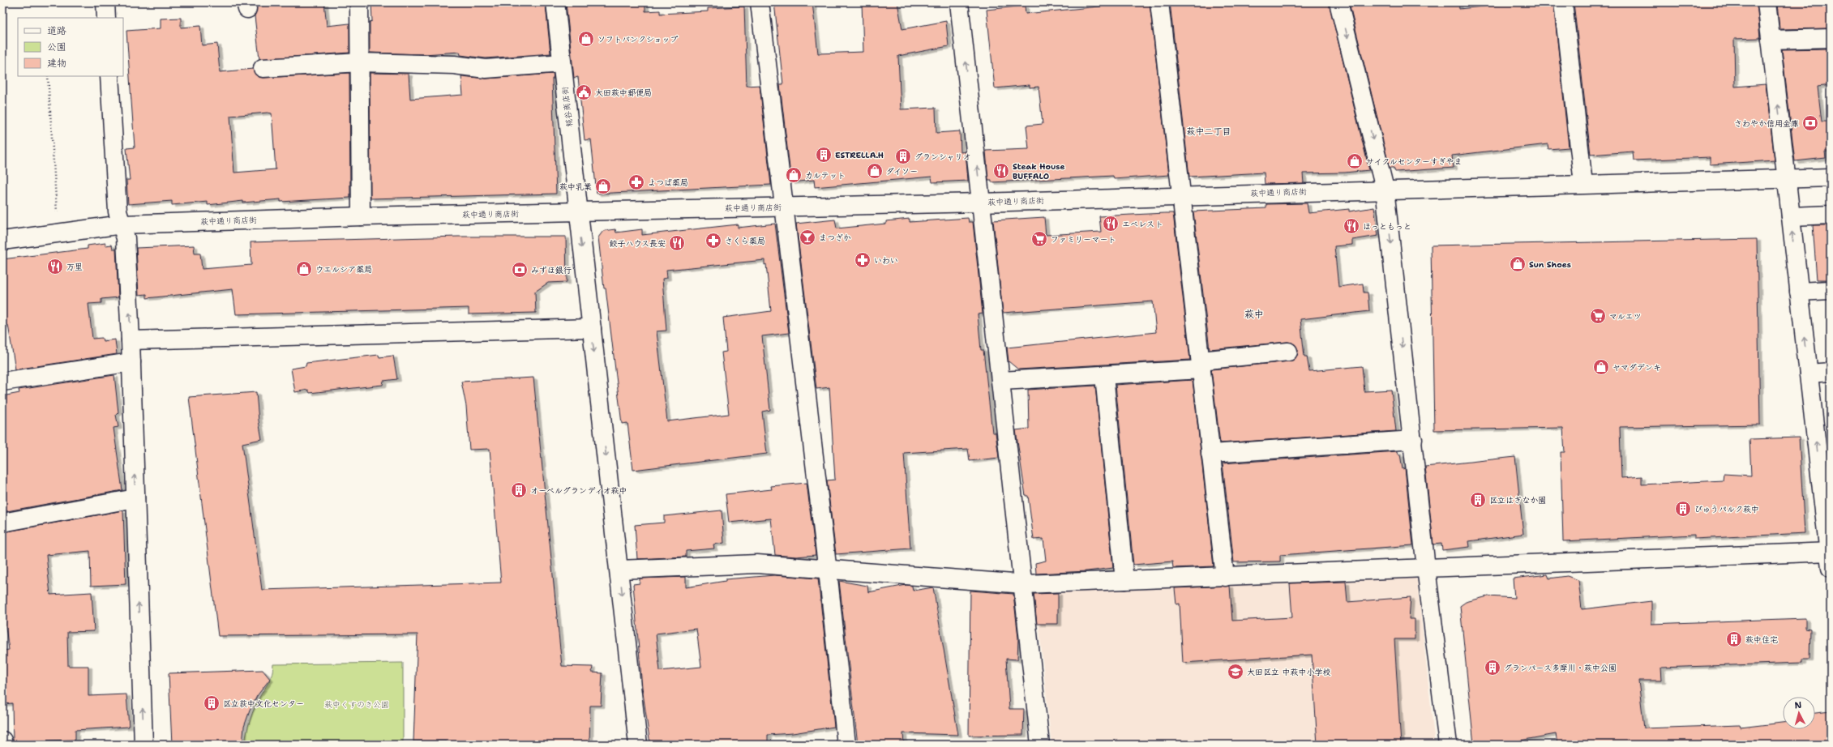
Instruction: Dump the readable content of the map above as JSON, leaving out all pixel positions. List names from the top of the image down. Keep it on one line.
{"streets":{"street":["糀谷商店街","萩中通り商店街"]},"crossings":[["糀谷商店街","萩中通り商店街"]],"one_way":["糀谷商店街"],"districts":["萩中二丁目","萩中"],"parks":["萩中くすのき公園"],"places":{"shop":["ソフトバンクショップ","サイクルセンターすぎやま","ダイソー","カルテット","萩中乳業","Sun Shoes","ウエルシア薬局","ヤマダデンキ"],"public building":["大田萩中郵便局"],"bank":["さわやか信用金庫","みずほ銀行"],"building":["ESTRELLA.H","グランシャリオ","オーベルグランディオ萩中","区立はぎなか園","びゅうパルク萩中","萩中住宅","グランパース多摩川・萩中公園","区立荻中文化センター"],"restaurant":["Steak House BUFFALO","エベレスト","ほっともっと","餃子ハウス長安","万里"],"pharmacy":["よつば薬局","さくら薬局","いわい"],"bar":["まつざか"],"supermarket":["ファミリーマート","マルエツ"],"school or university":["大田区立 中萩中小学校"]},"legend":["道路","公園","建物"],"north":"top"}
